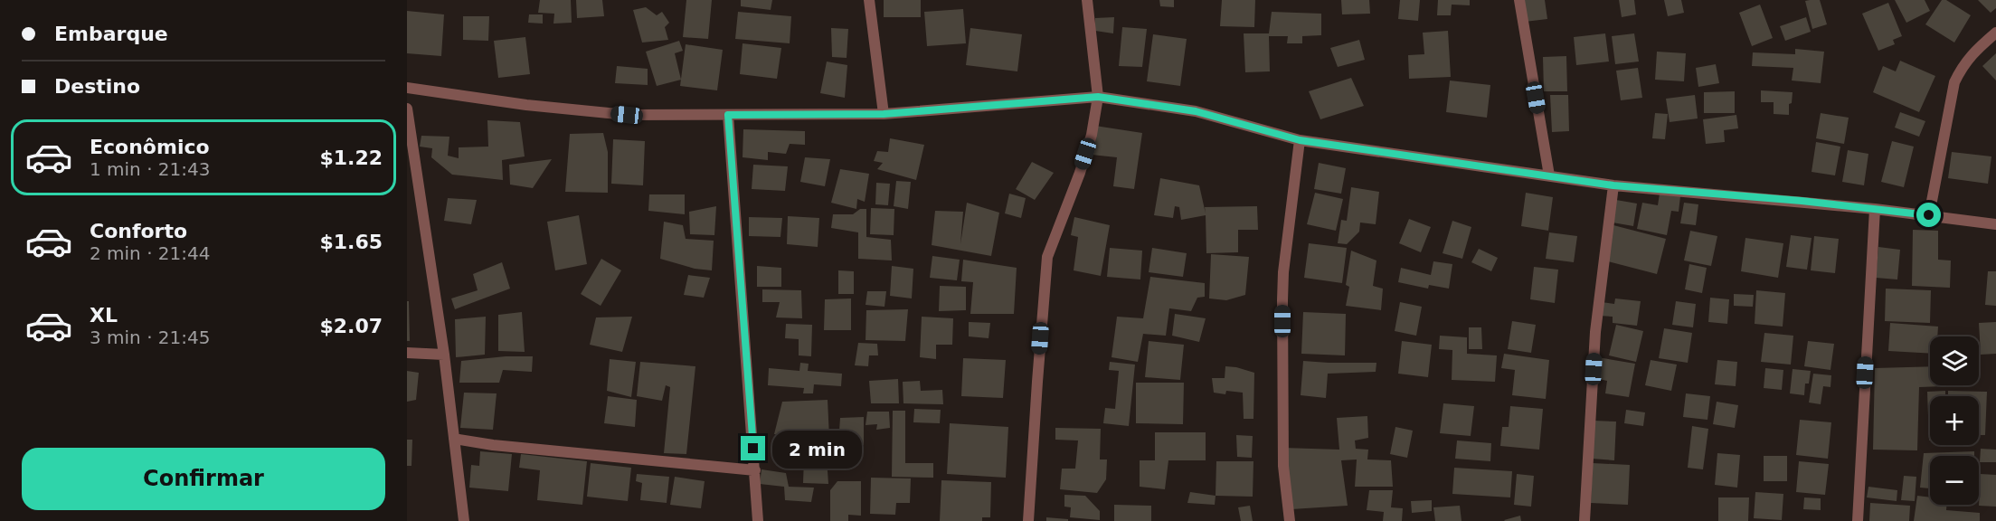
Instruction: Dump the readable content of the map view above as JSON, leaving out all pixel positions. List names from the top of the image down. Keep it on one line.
{"page":{"banner":["Embarque","Destino"],"list":[{"name":"Econômico","note":"1 min · 21:43","value":"$1.22"},{"name":"Conforto","note":"2 min · 21:44","value":"$1.65"},{"name":"XL","note":"3 min · 21:45","value":"$2.07"}],"map_buttons":["+","−"],"bubble":"2 min","buttons":"Confirmar"}}
